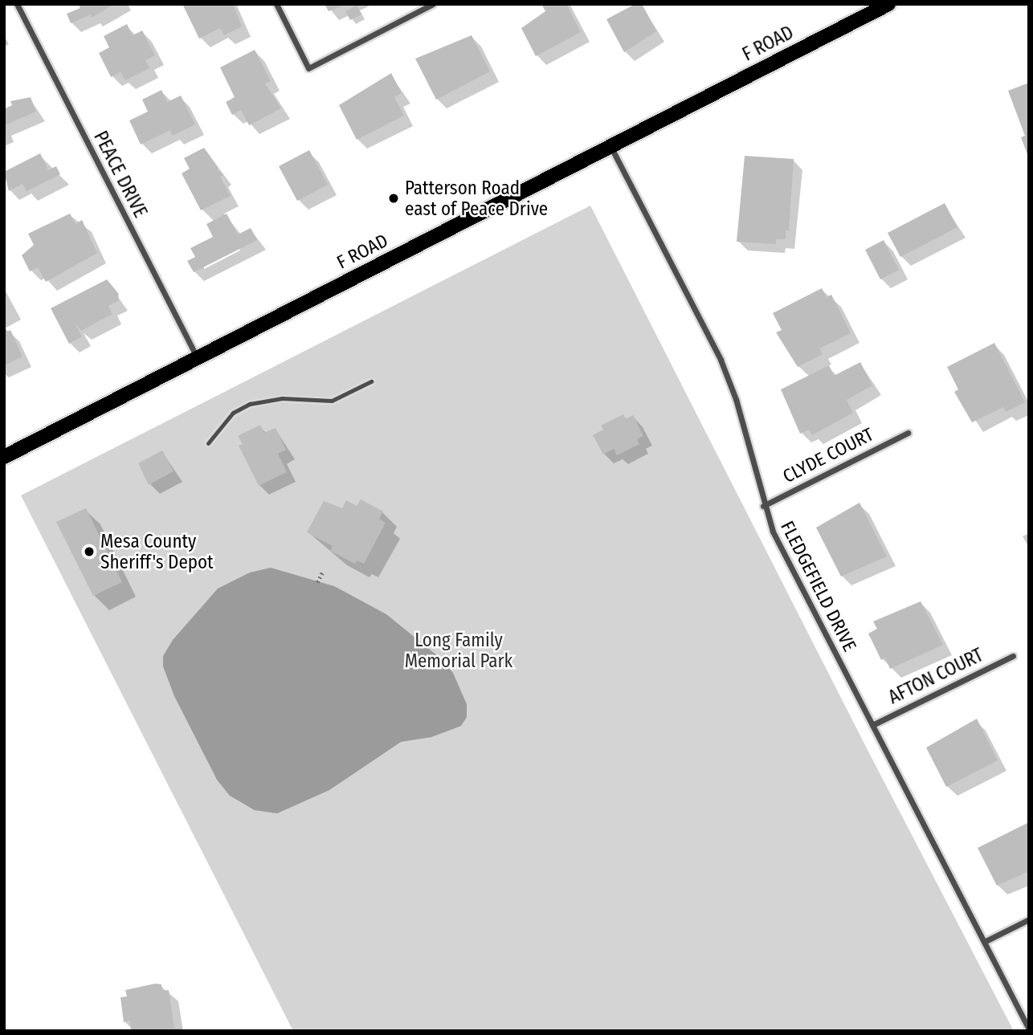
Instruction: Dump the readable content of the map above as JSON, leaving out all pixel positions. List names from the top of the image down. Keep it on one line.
{"streets":{"main road":["F ROAD"],"street":["PEACE DRIVE","CLYDE COURT","FLEDGEFIELD DRIVE","AFTON COURT"]},"crossings":[["F ROAD","PEACE DRIVE"],["F ROAD","FLEDGEFIELD DRIVE"],["CLYDE COURT","FLEDGEFIELD DRIVE"],["FLEDGEFIELD DRIVE","AFTON COURT"]],"parks":["Long Family Memorial Park"],"places":["Patterson Road east of Peace Drive","Mesa County Sheriff's Depot"]}
